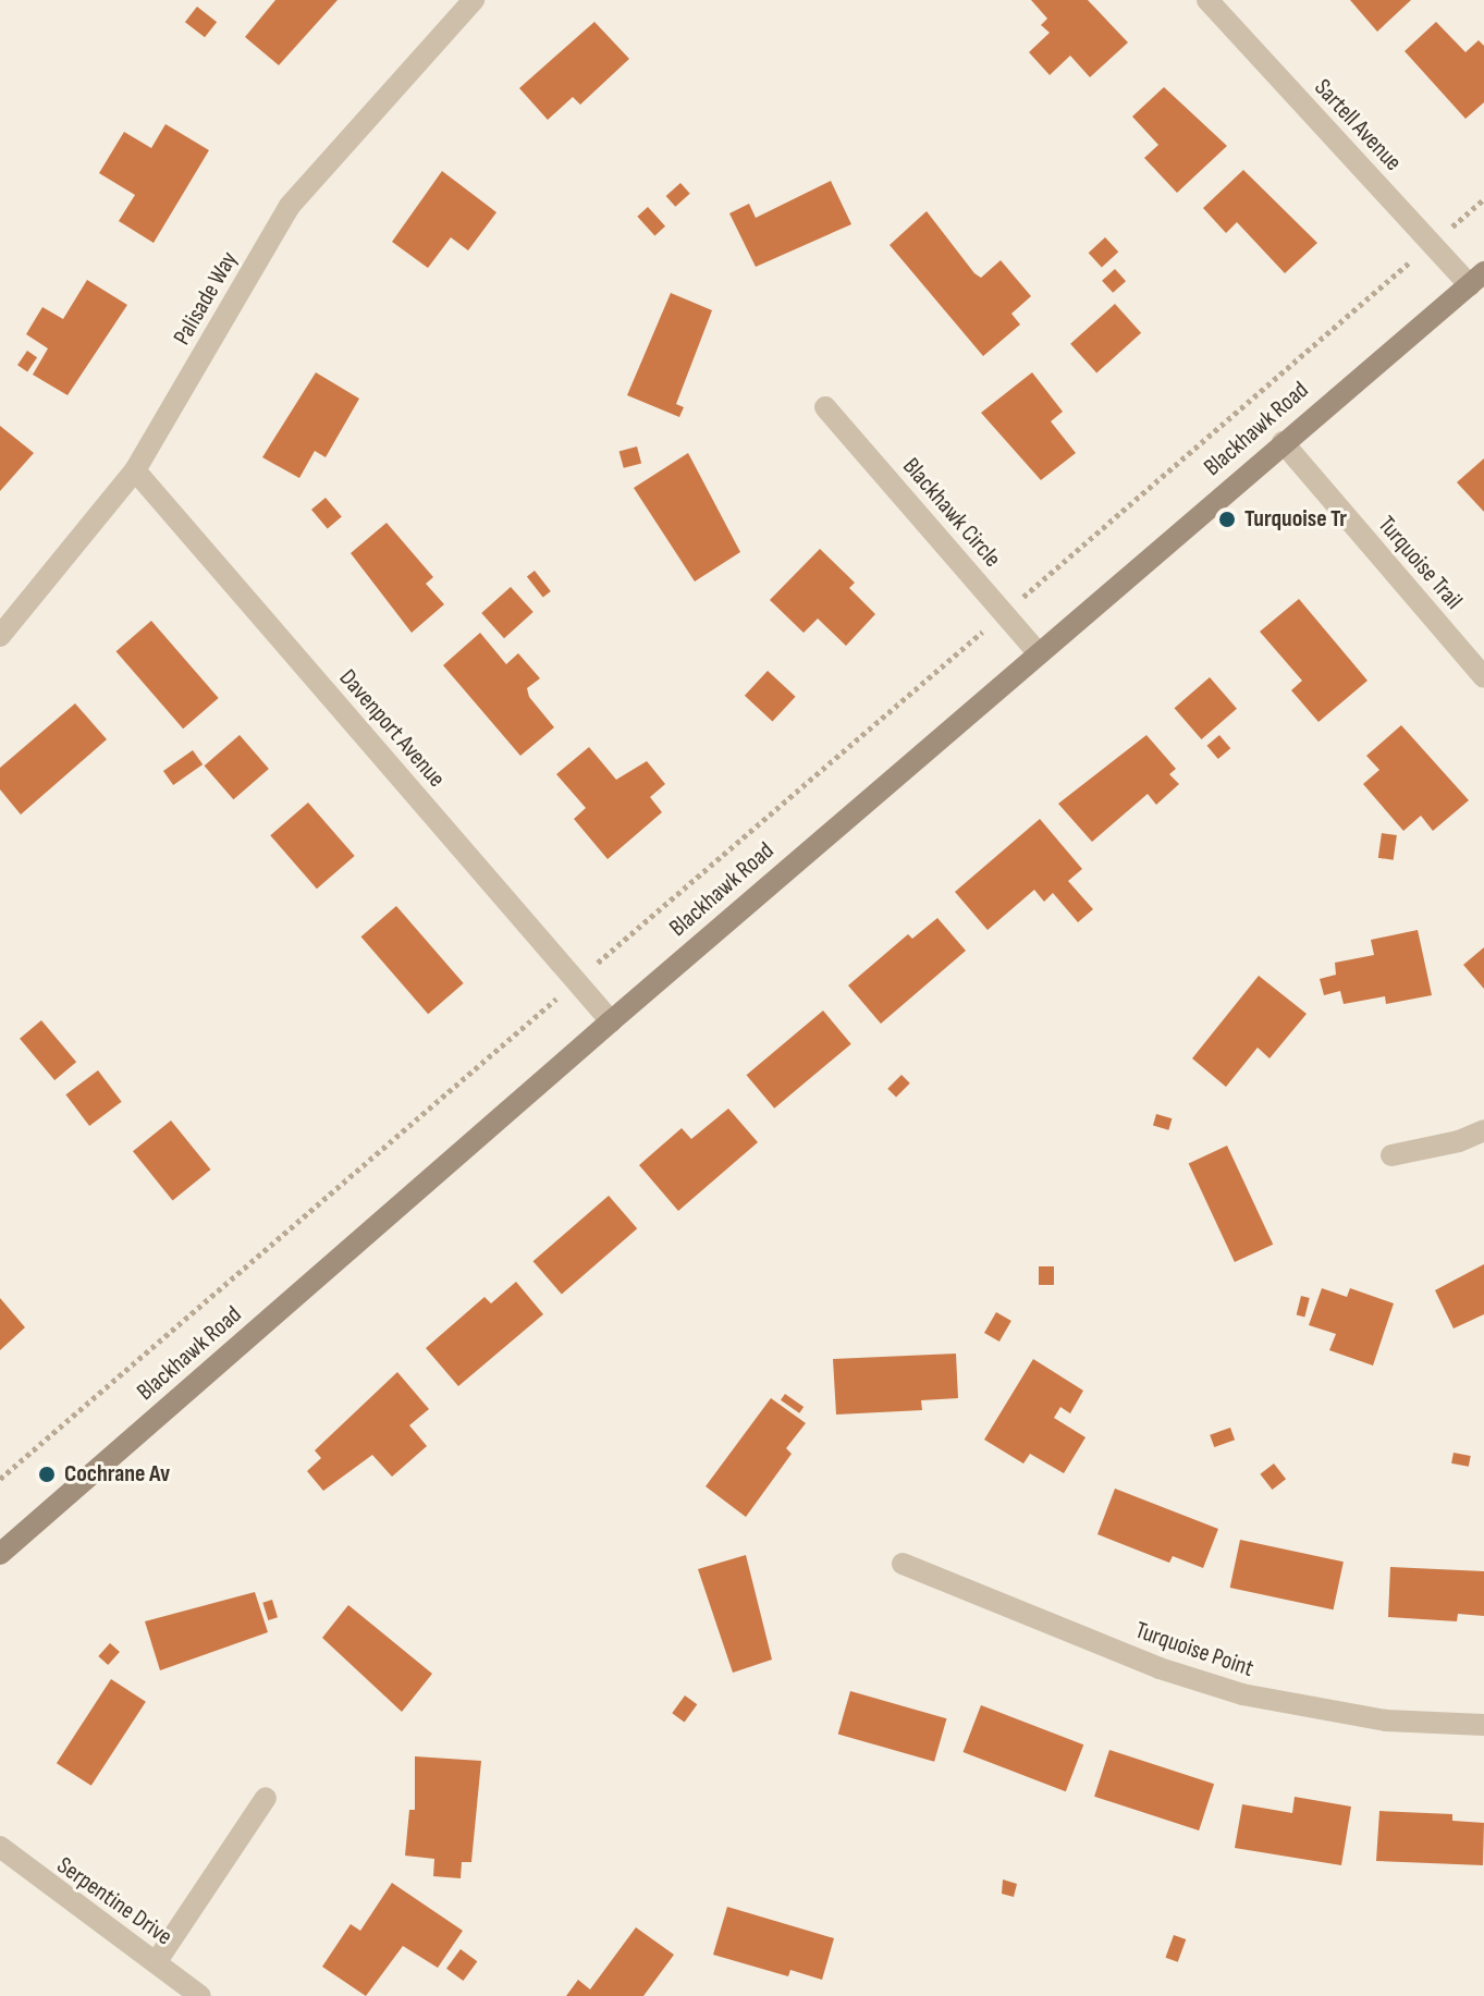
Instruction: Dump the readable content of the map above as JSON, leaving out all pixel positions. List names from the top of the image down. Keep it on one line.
{"streets":{"street":["Sartell Avenue","Palisade Way","Blackhawk Road","Blackhawk Circle","Turquoise Trail","Davenport Avenue","Turquoise Point","Serpentine Drive"]},"crossings":[["Sartell Avenue","Blackhawk Road"],["Palisade Way","Davenport Avenue"],["Blackhawk Road","Blackhawk Circle"],["Blackhawk Road","Turquoise Trail"],["Blackhawk Road","Davenport Avenue"]],"places":["Turquoise Tr","Cochrane Av"]}
